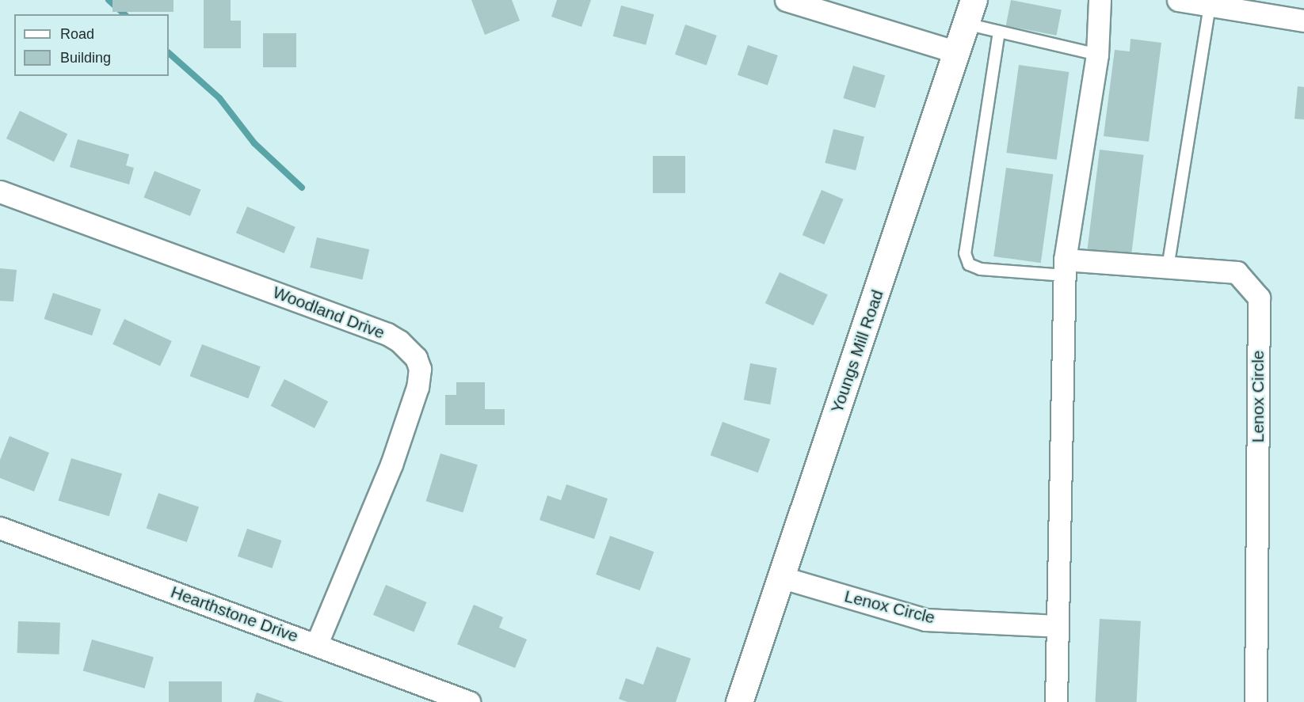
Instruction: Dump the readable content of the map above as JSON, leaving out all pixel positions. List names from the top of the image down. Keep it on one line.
{"streets":{"street":["Woodland Drive","Youngs Mill Road","Lenox Circle","Hearthstone Drive"]},"crossings":[["Woodland Drive","Hearthstone Drive"],["Youngs Mill Road","Lenox Circle"]],"legend":["Road","Building"]}
